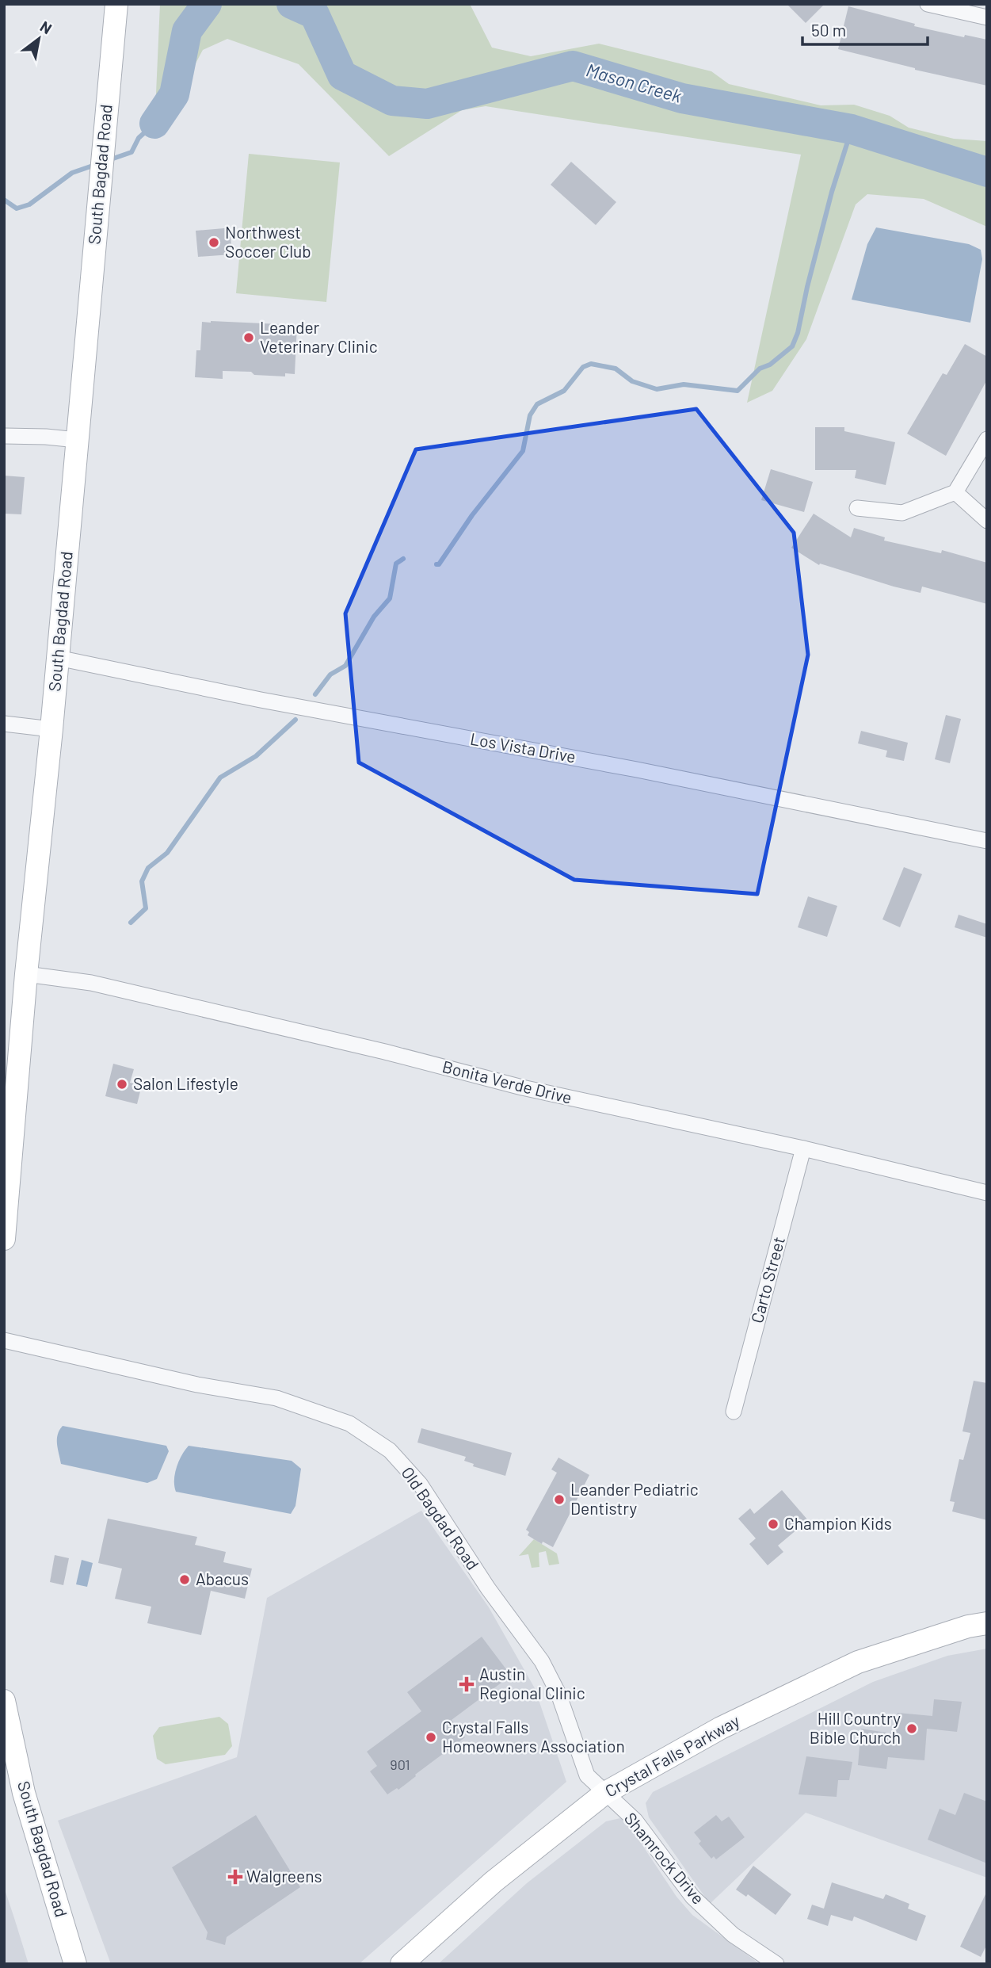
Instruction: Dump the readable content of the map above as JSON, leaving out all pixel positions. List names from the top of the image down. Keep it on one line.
{"streets":{"main road":["South Bagdad Road","Crystal Falls Parkway"],"street":["Los Vista Drive","Bonita Verde Drive","Carto Street","Old Bagdad Road","Shamrock Drive"]},"crossings":[["South Bagdad Road","Los Vista Drive"],["South Bagdad Road","Bonita Verde Drive"],["Bonita Verde Drive","Carto Street"],["Old Bagdad Road","Crystal Falls Parkway"],["Old Bagdad Road","Shamrock Drive"],["Crystal Falls Parkway","Shamrock Drive"]],"water":["Mason Creek"],"places":{"other":["Northwest Soccer Club","Leander Veterinary Clinic","Salon Lifestyle","Leander Pediatric Dentistry","Champion Kids","Abacus","Hill Country Bible Church","Crystal Falls Homeowners Association"],"health":["Austin Regional Clinic","Walgreens"]},"house_numbers":["901"],"scale_bar":"50 m","north":"top right"}
